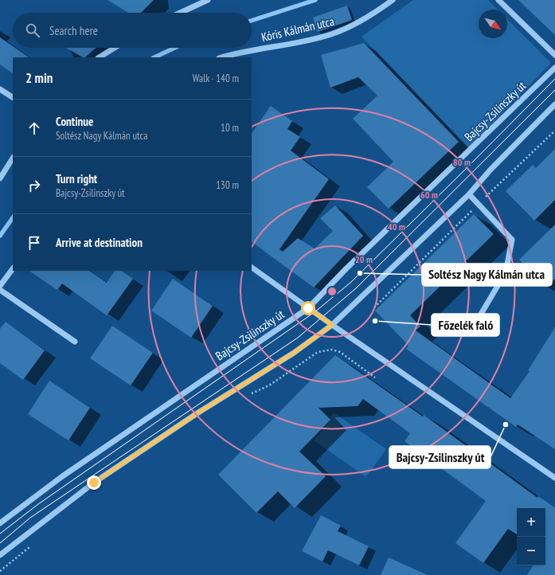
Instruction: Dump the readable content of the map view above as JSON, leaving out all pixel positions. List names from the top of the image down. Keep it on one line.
{"streets":{"street":["Kóris Kálmán utca","Bajcsy-Zsilinszky út"]},"places":["Soltész Nagy Kálmán utca","Főzelék faló","Bajcsy-Zsilinszky út"],"north":"bottom right","page":{"search":"Search here","heading":["2 min","Walk · 140 m"],"list":[["Continue","Soltész Nagy Kálmán utca","10 m"],["Turn right","Bajcsy-Zsilinszky út","130 m"],"Arrive at destination"],"map_buttons":["+","−"]},"rings":["80 m","60 m","40 m","20 m"]}
